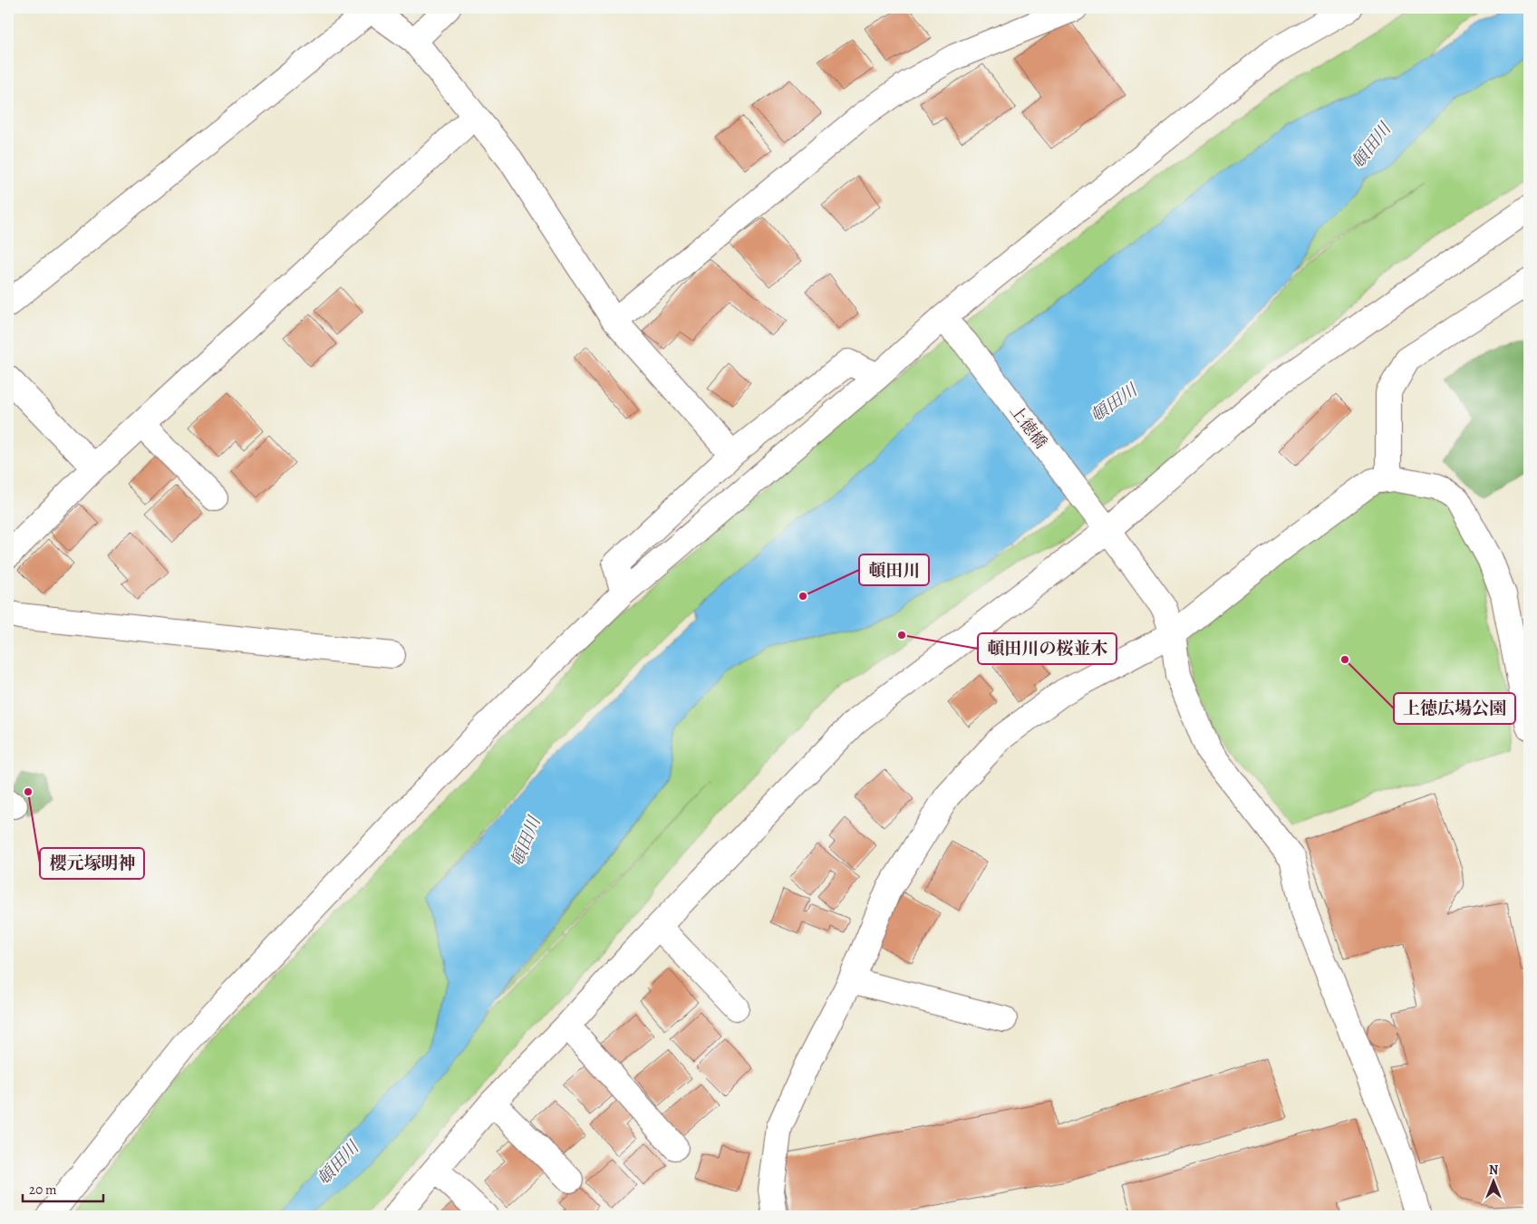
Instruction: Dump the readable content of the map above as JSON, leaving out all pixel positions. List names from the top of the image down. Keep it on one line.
{"streets":{"street":["上徳橋"]},"water":["頓田川"],"places":["頓田川","頓田川の桜並木","上徳広場公園","櫻元塚明神"],"scale_bar":"20 m","north":"top"}
